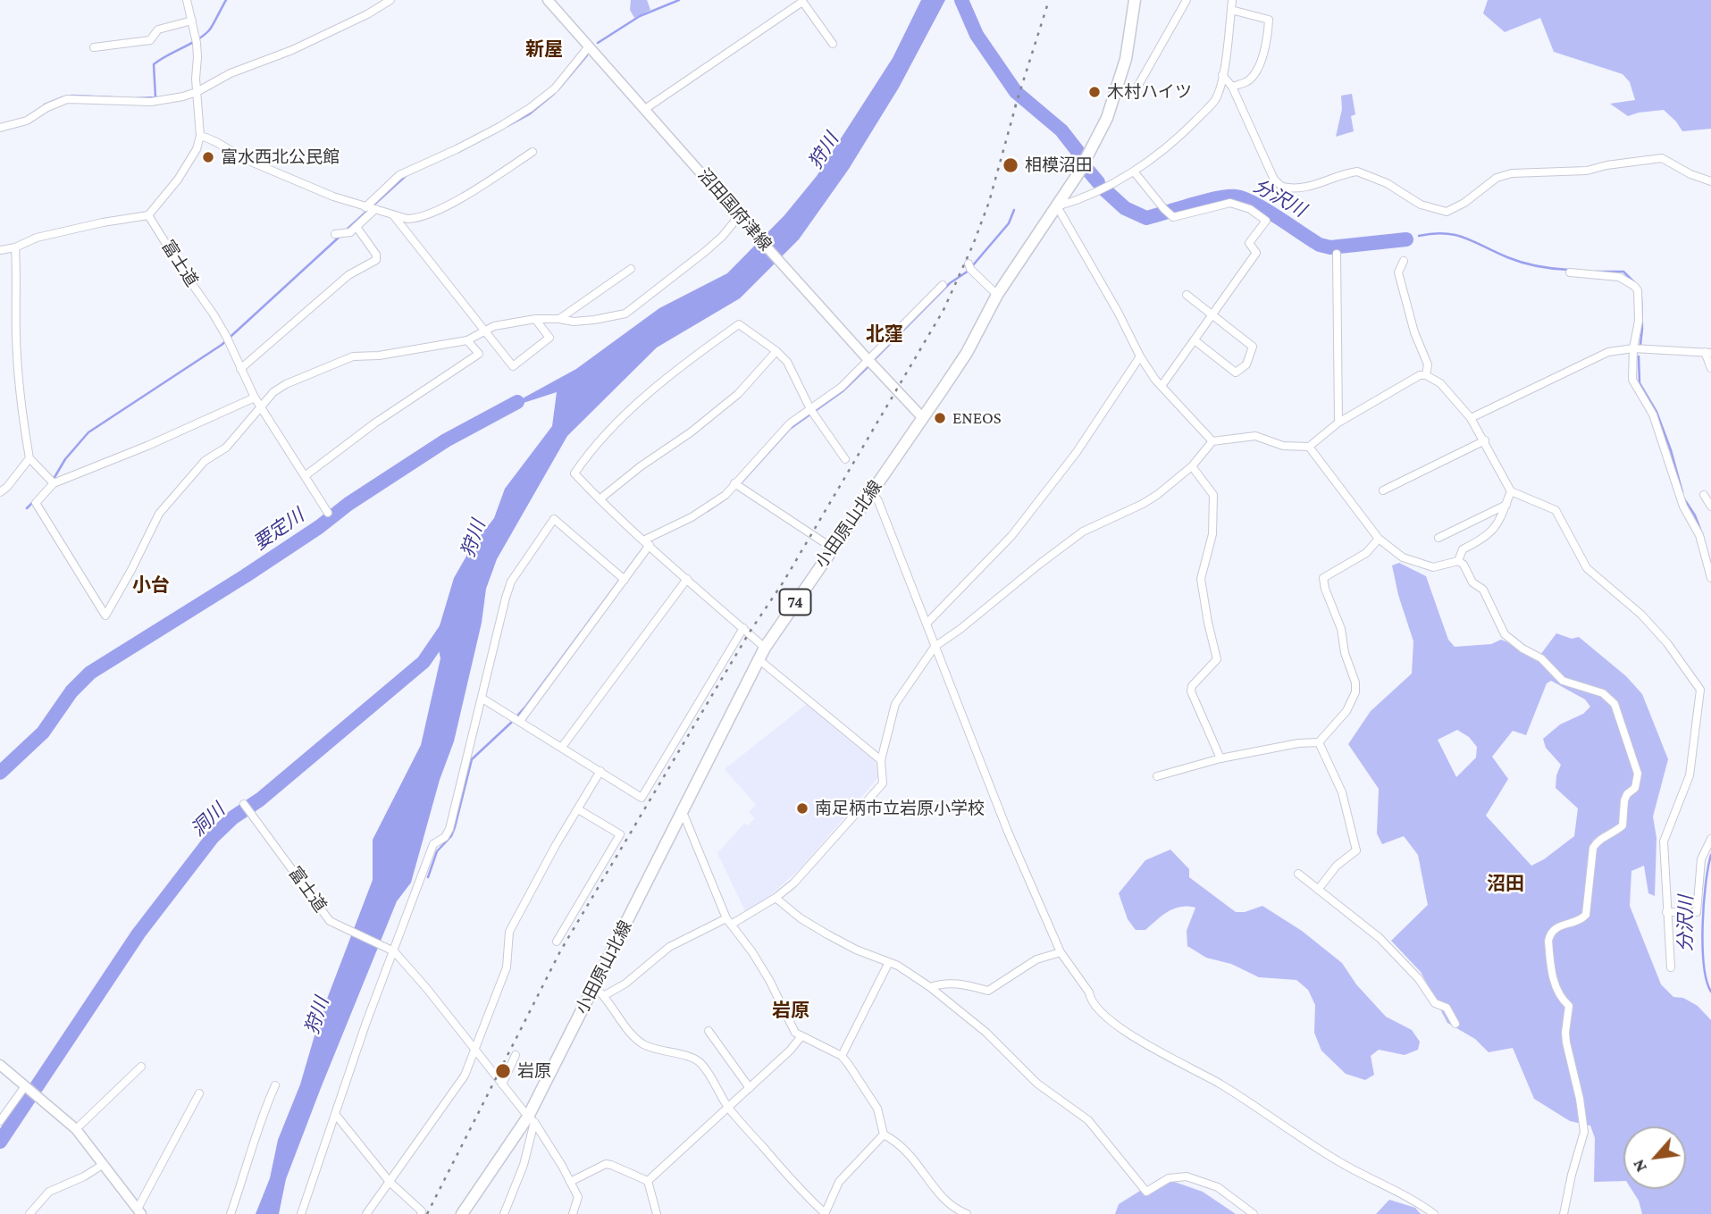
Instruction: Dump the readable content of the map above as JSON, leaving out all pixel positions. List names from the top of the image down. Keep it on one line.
{"streets":{"main road":["沼田国府津線","小田原山北線","74"],"street":["富士道"]},"crossings":[["沼田国府津線","小田原山北線"],["富士道","小田原山北線"]],"districts":["新屋","北窪","小台","沼田","岩原"],"water":["狩川","分沢川","要定川","洞川"],"places":["木村ハイツ","富水西北公民館","相模沼田","ENEOS","南足柄市立岩原小学校","岩原"],"north":"bottom left"}
